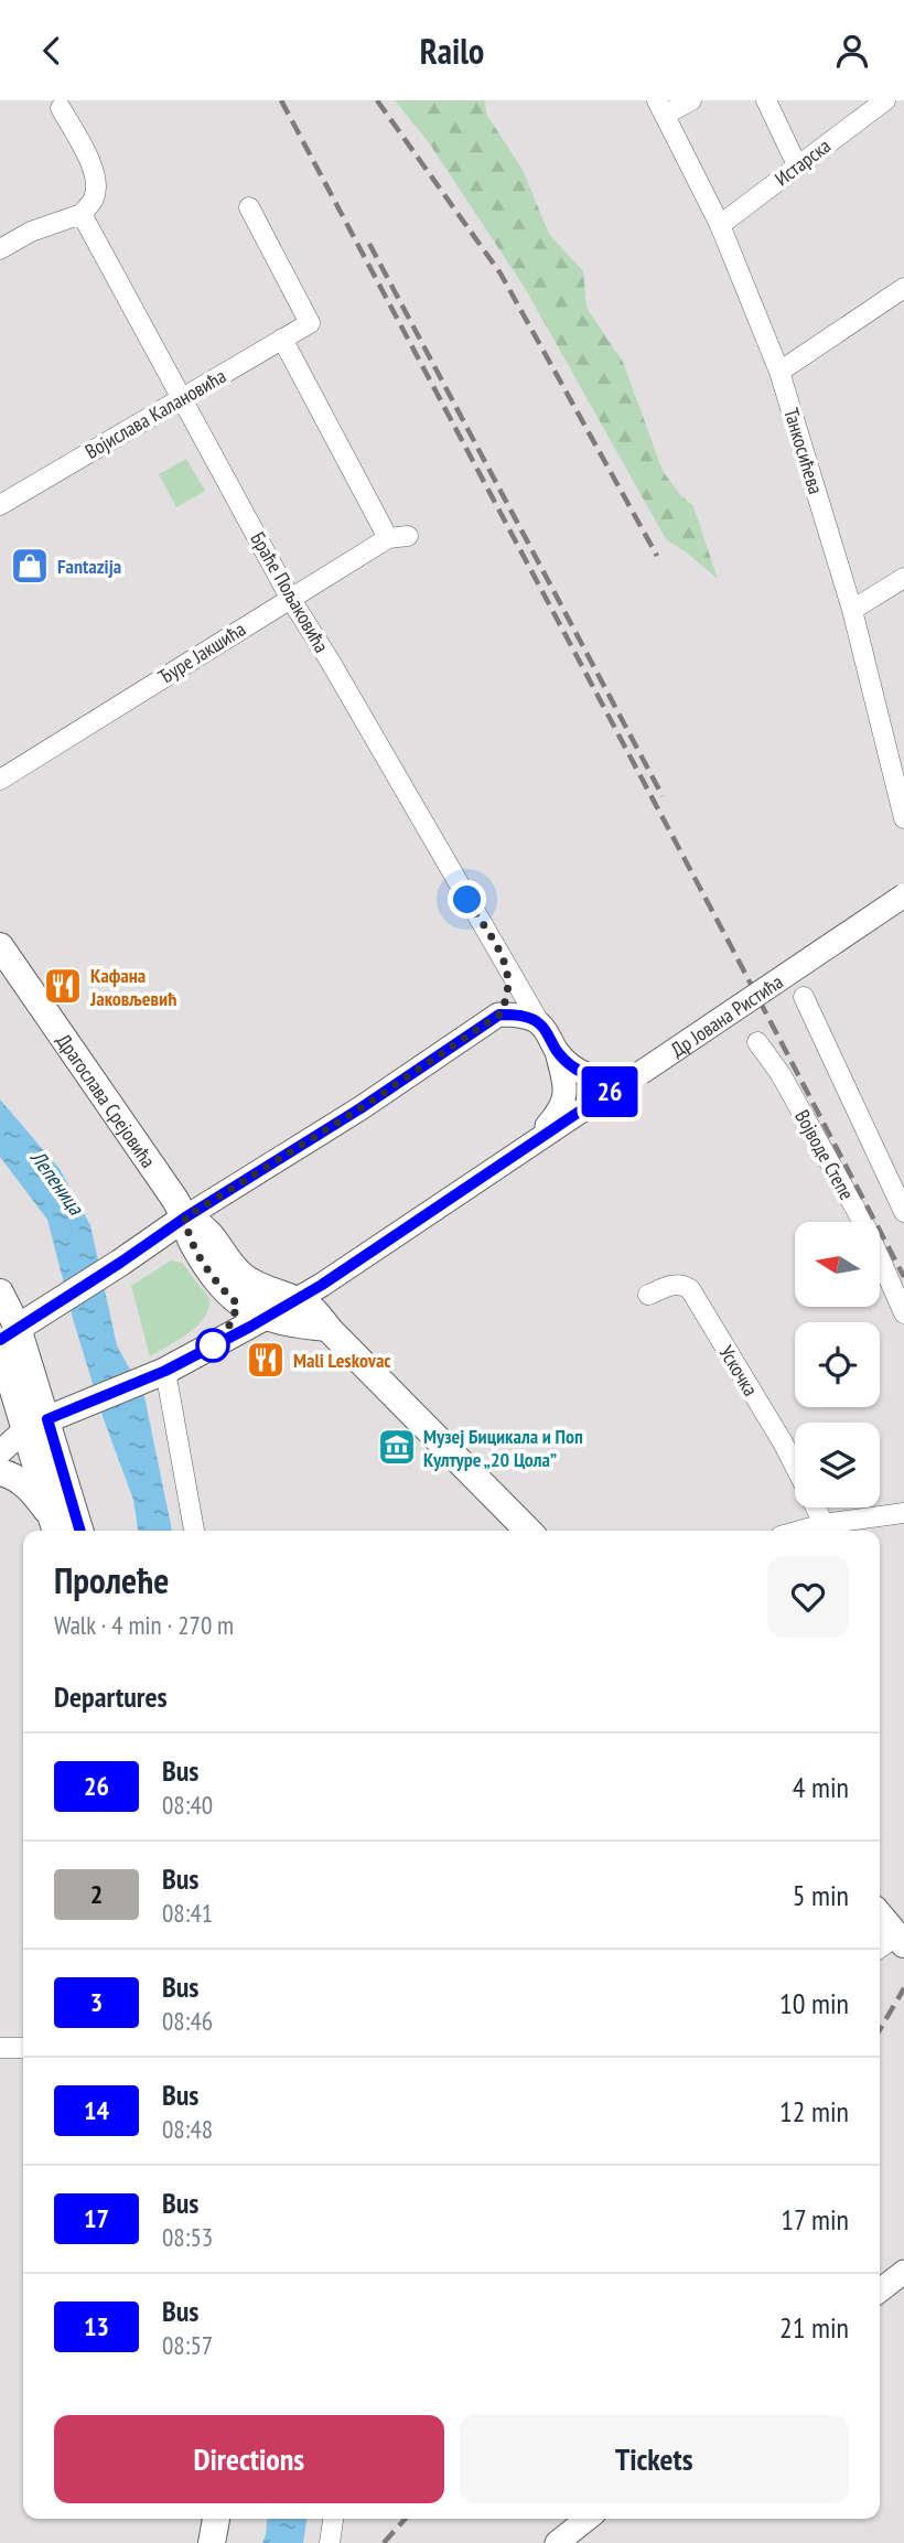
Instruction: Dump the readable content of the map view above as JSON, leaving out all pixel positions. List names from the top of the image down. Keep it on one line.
{"streets":{"main road":["Др Јована Ристића","Драгослава Срејовића"],"street":["Истарска","Војислава Калановића","Танкосићева","Браће Пољаковића","Ђуре Јакшића","Војводе Степе","Ускочка"]},"crossings":[["Истарска","Танкосићева"],["Војислава Калановића","Браће Пољаковића"],["Војислава Калановића","Ђуре Јакшића"],["Браће Пољаковића","Ђуре Јакшића"],["Др Јована Ристића","Драгослава Срејовића"]],"water":["Лепеница"],"places":{"shop":["Fantazija"],"restaurant":["Кафана Јаковљевић","Mali Leskovac"],"museum":["Музеј Бицикала и Поп Културе „20 Цола”"]},"lines":["bus line 26"],"north":"left","page":{"header":"Railo","on_map":"26","heading":[["Пролеће","Walk · 4 min · 270 m"],"Departures"],"list":[{"mark":"26","name":"Bus","note":"08:40","value":"4 min"},{"mark":"2","name":"Bus","note":"08:41","value":"5 min"},{"mark":"3","name":"Bus","note":"08:46","value":"10 min"},{"mark":"14","name":"Bus","note":"08:48","value":"12 min"},{"mark":"17","name":"Bus","note":"08:53","value":"17 min"},{"mark":"13","name":"Bus","note":"08:57","value":"21 min"}],"buttons":["Directions","Tickets"]}}
